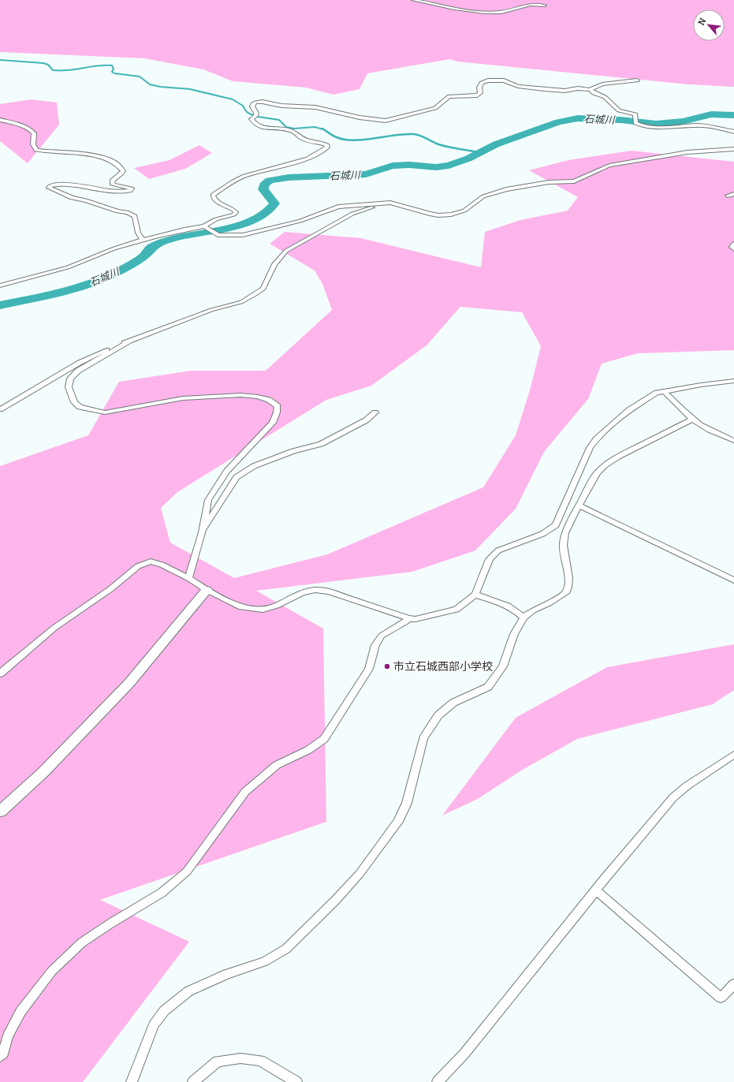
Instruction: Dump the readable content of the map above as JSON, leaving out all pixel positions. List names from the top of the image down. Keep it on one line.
{"water":["石城川"],"places":["市立石城西部小学校"],"north":"top left"}
